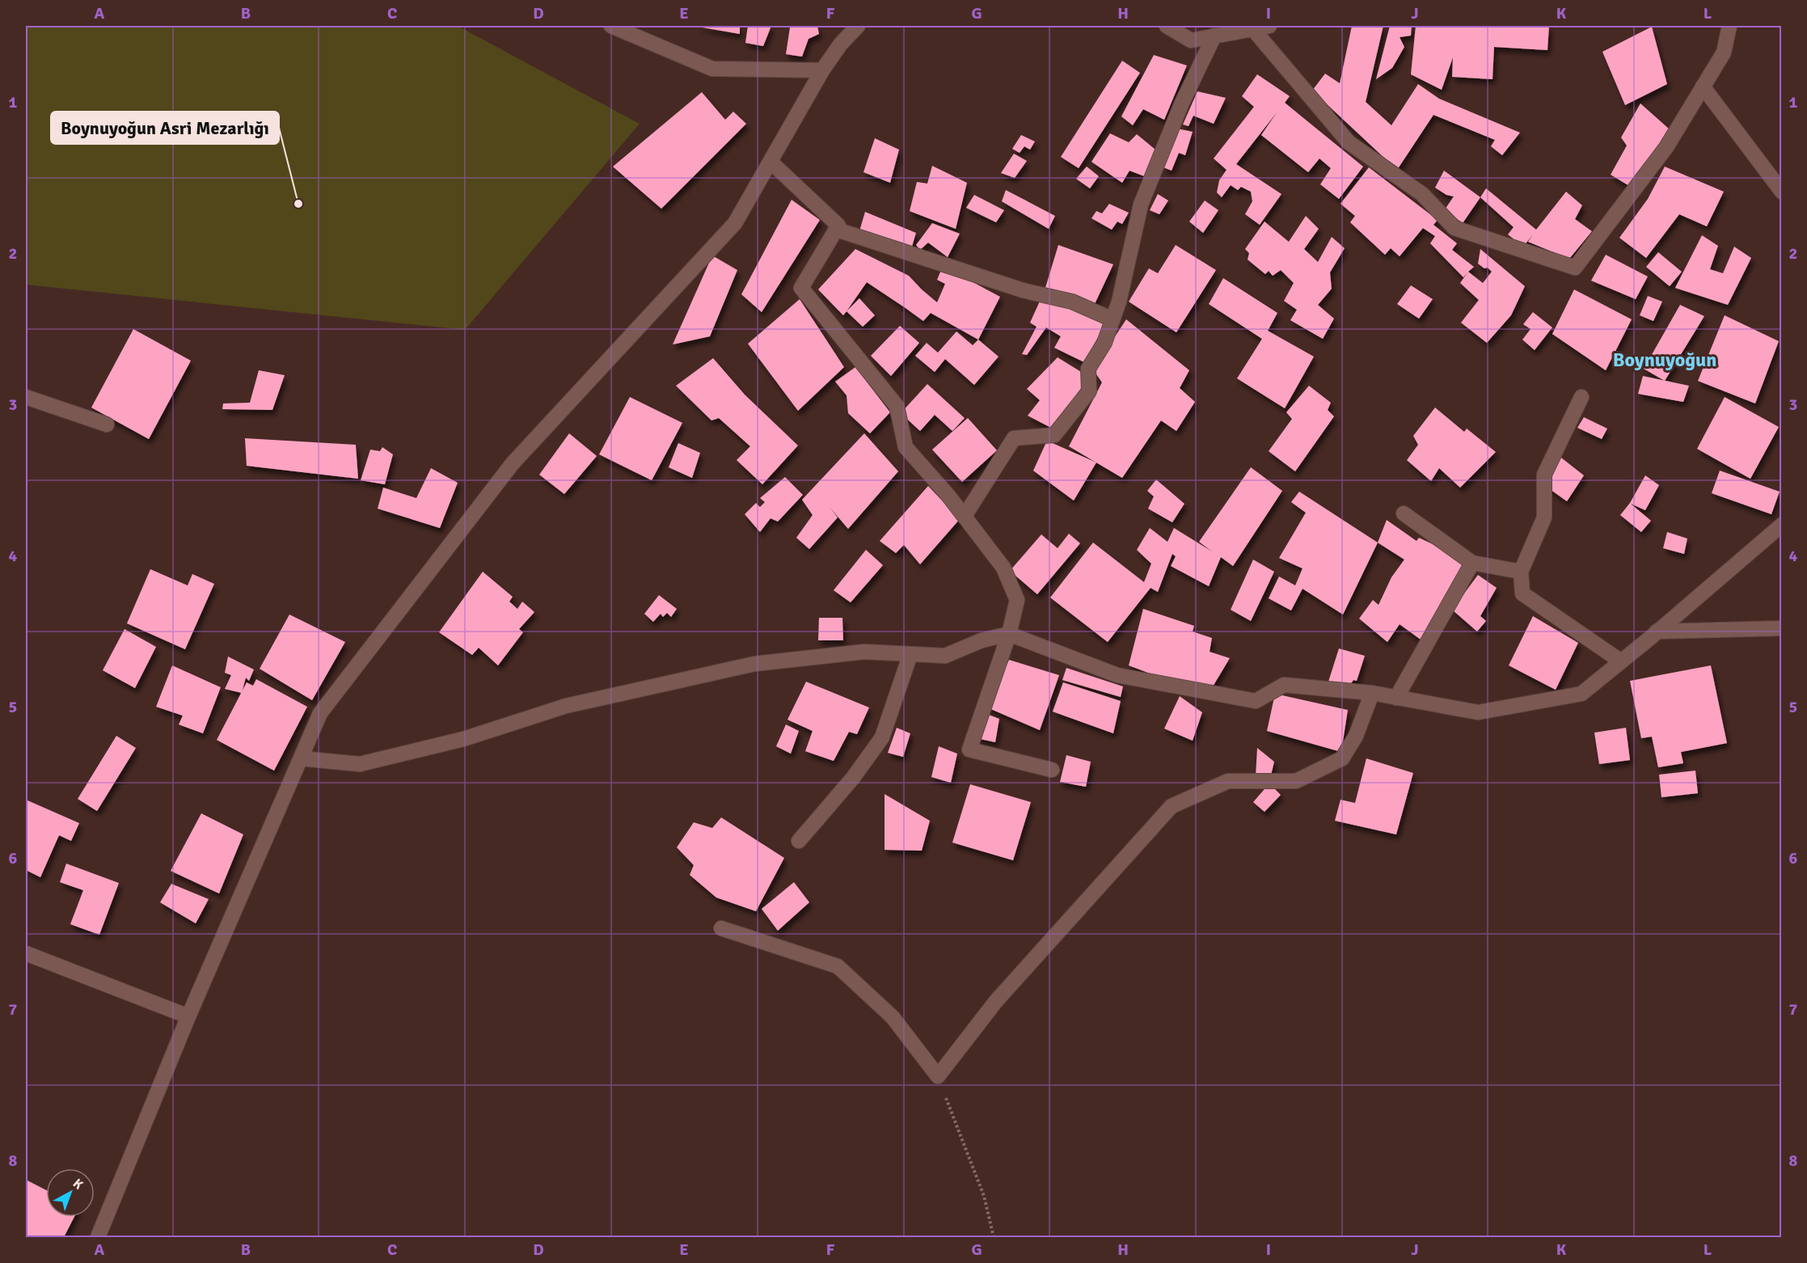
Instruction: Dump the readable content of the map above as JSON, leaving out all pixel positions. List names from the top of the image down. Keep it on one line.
{"districts":["Boynuyoğun"],"places":["Boynuyoğun Asri Mezarlığı"],"north":"top right","grid":{"columns":["A","B","C","D","E","F","G","H","I","J","K","L"],"rows":["1","2","3","4","5","6","7","8"]}}
